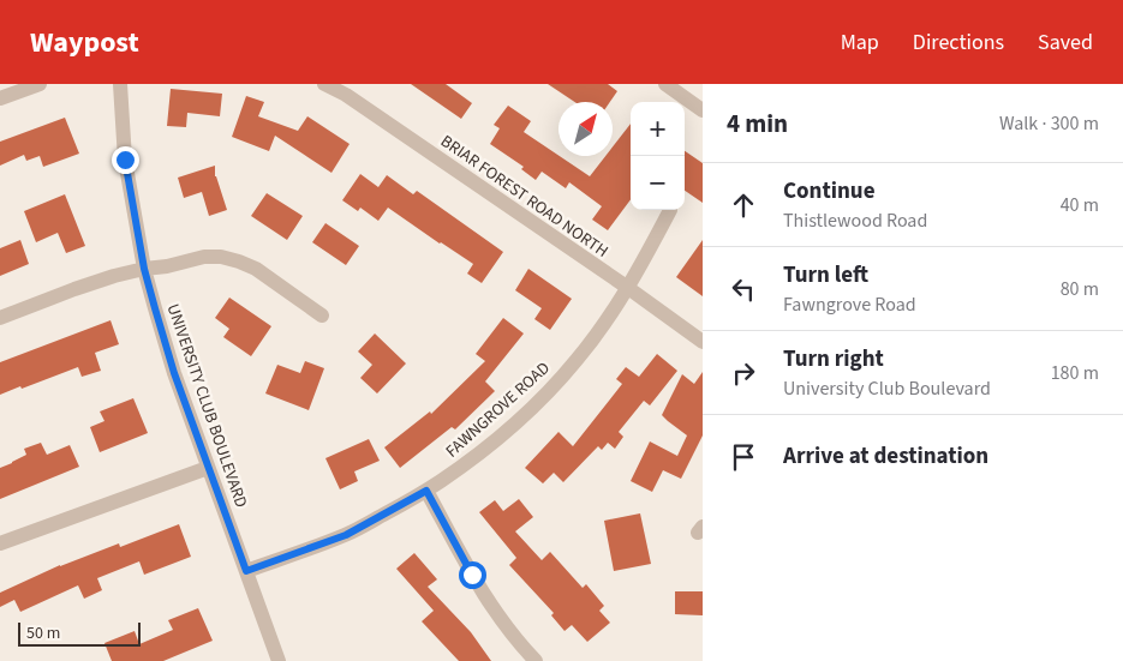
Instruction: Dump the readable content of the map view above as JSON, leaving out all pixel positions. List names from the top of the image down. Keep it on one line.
{"streets":{"street":["BRIAR FOREST ROAD NORTH","UNIVERSITY CLUB BOULEVARD","FAWNGROVE ROAD"]},"crossings":[["BRIAR FOREST ROAD NORTH","FAWNGROVE ROAD"],["UNIVERSITY CLUB BOULEVARD","FAWNGROVE ROAD"]],"scale_bar":"50 m","north":"top right","page":{"header":"Waypost","nav":["Map","Directions","Saved"],"heading":["4 min","Walk · 300 m"],"map_buttons":["+","−"],"list":[["Continue","Thistlewood Road","40 m"],["Turn left","Fawngrove Road","80 m"],["Turn right","University Club Boulevard","180 m"],"Arrive at destination"],"scale":"50 m"}}
